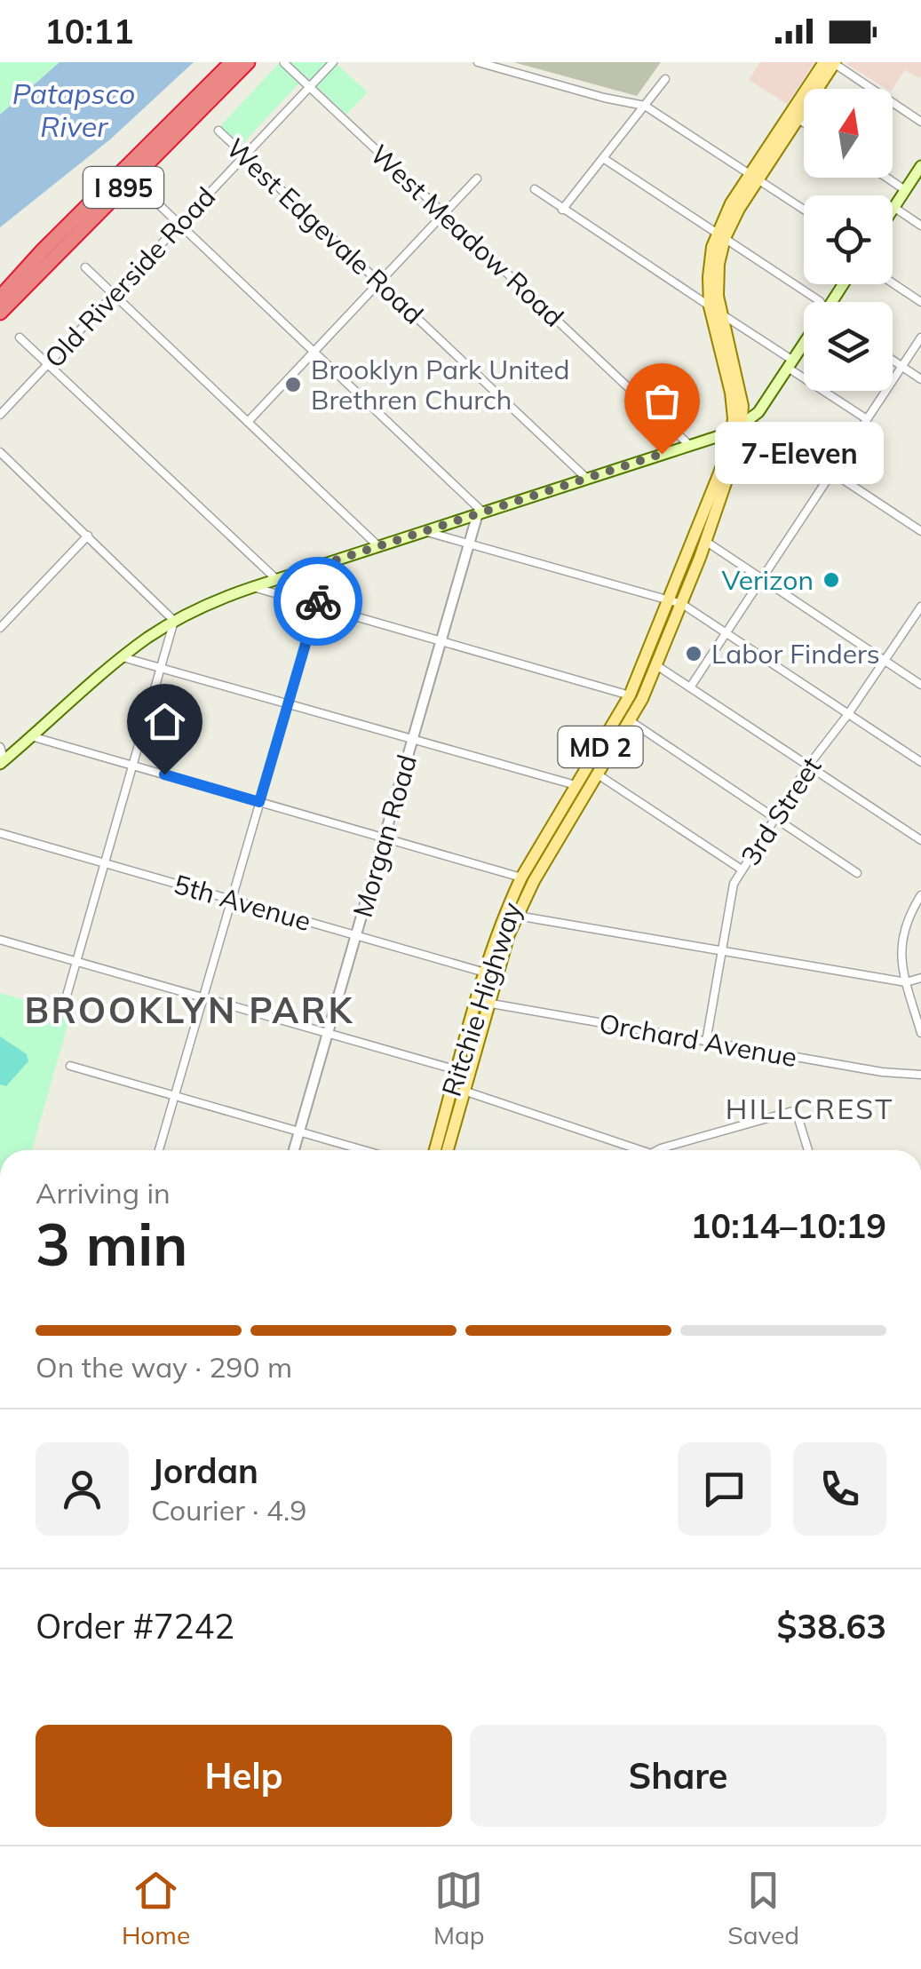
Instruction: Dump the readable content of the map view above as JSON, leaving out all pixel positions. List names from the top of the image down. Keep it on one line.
{"streets":{"highway":["I 895"],"main road":["MD 2","Ritchie Highway"],"street":["West Edgevale Road","West Meadow Road","Old Riverside Road","3rd Street","Morgan Road","5th Avenue","Orchard Avenue"]},"crossings":[["West Edgevale Road","Old Riverside Road"],["West Meadow Road","Old Riverside Road"],["MD 2","Ritchie Highway"],["3rd Street","Orchard Avenue"],["Morgan Road","5th Avenue"],["5th Avenue","Ritchie Highway"],["Ritchie Highway","Orchard Avenue"]],"districts":["BROOKLYN PARK","HILLCREST"],"water":["Patapsco River"],"places":["Brooklyn Park United Brethren Church","7-Eleven","Verizon","Labor Finders"],"north":"top","page":{"status":"10:11","bubble":"7-Eleven","heading":["3 min","Arriving in","10:14–10:19"],"panel":["Jordan","Courier · 4.9","Order #7242","$38.63"],"bar":"On the way · 290 m","buttons":["Help","Share"],"tabs":["Home","Map","Saved"]}}
